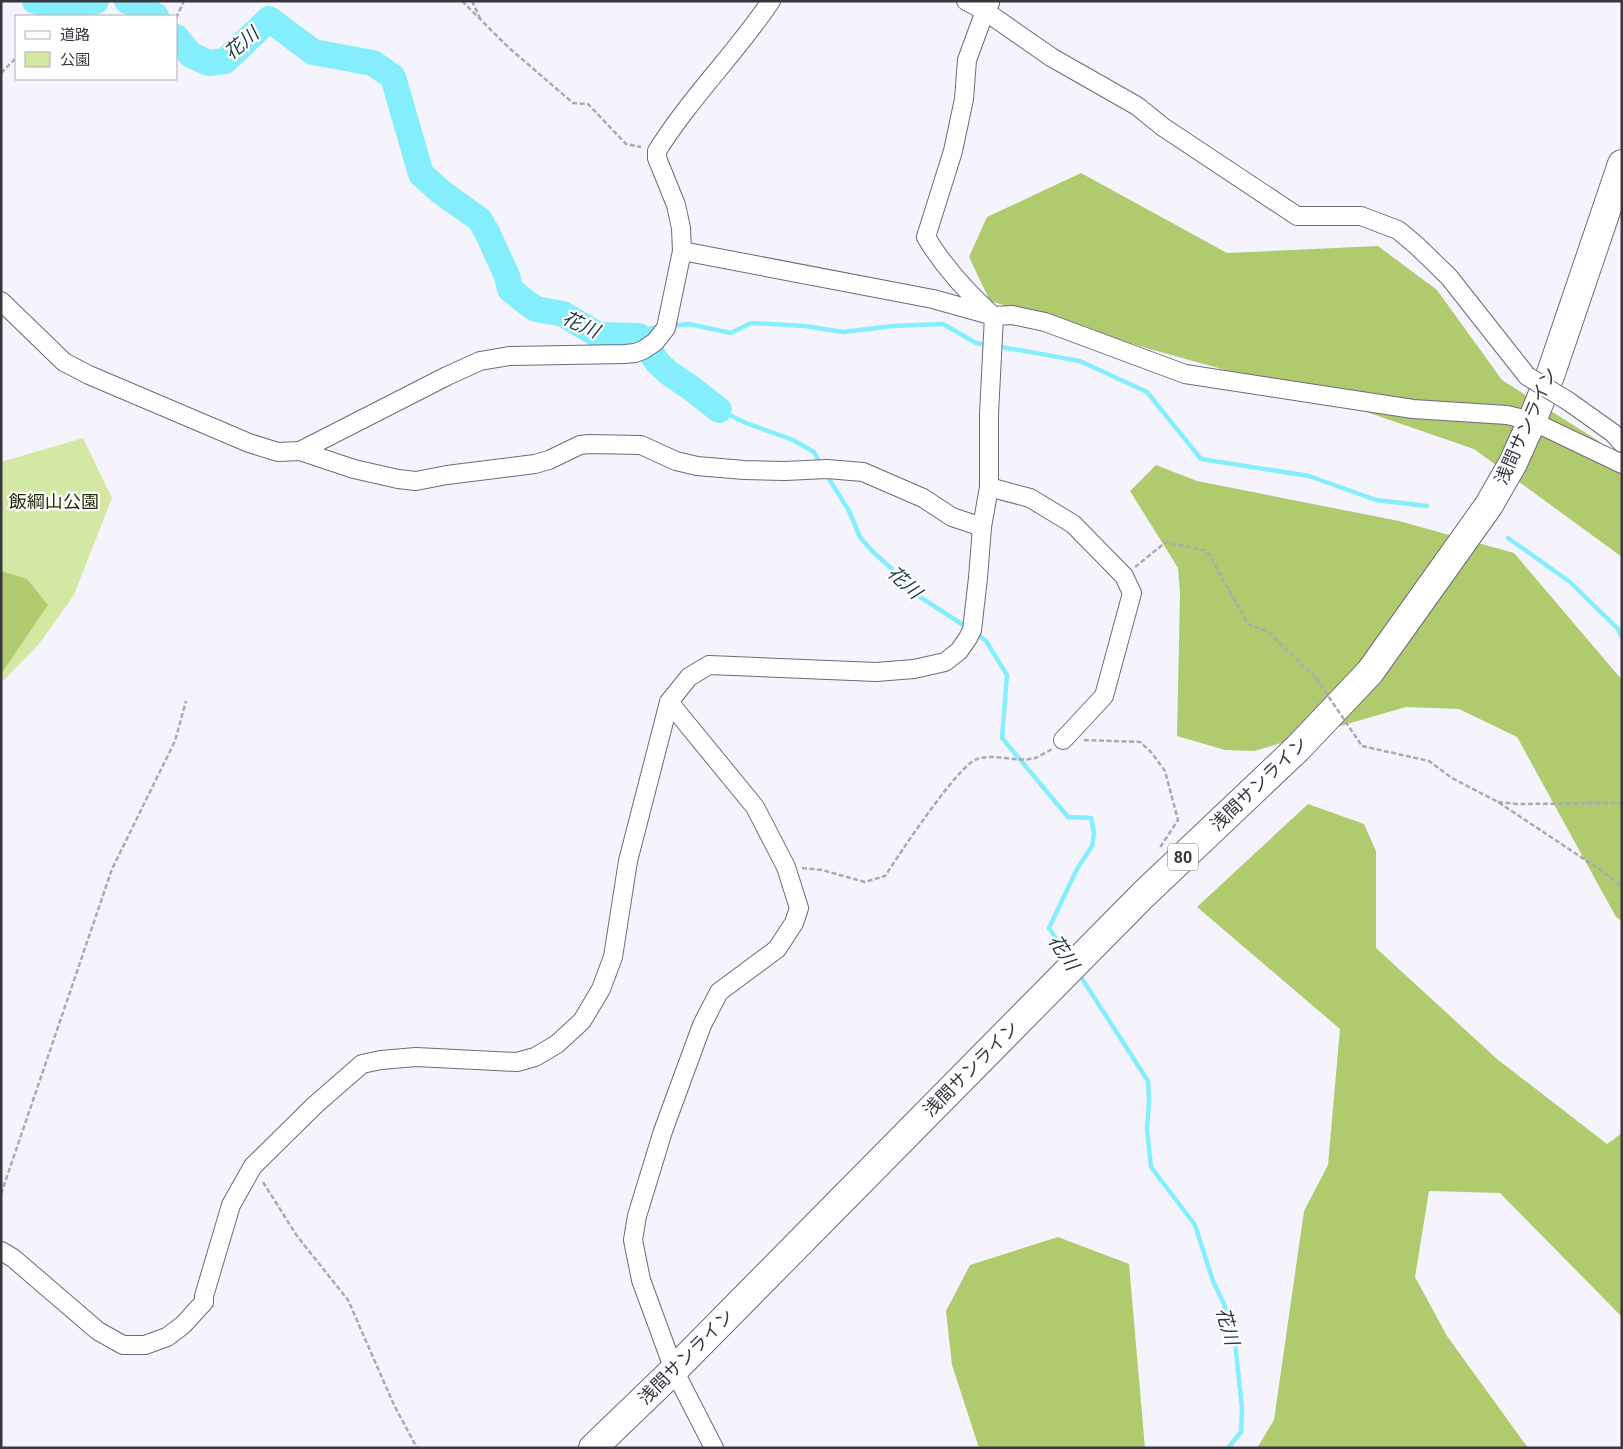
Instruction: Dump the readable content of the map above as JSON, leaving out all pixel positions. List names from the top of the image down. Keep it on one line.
{"streets":{"main road":["浅間サンライン","80"]},"water":["花川"],"parks":["飯綱山公園"],"legend":["道路","公園"]}
